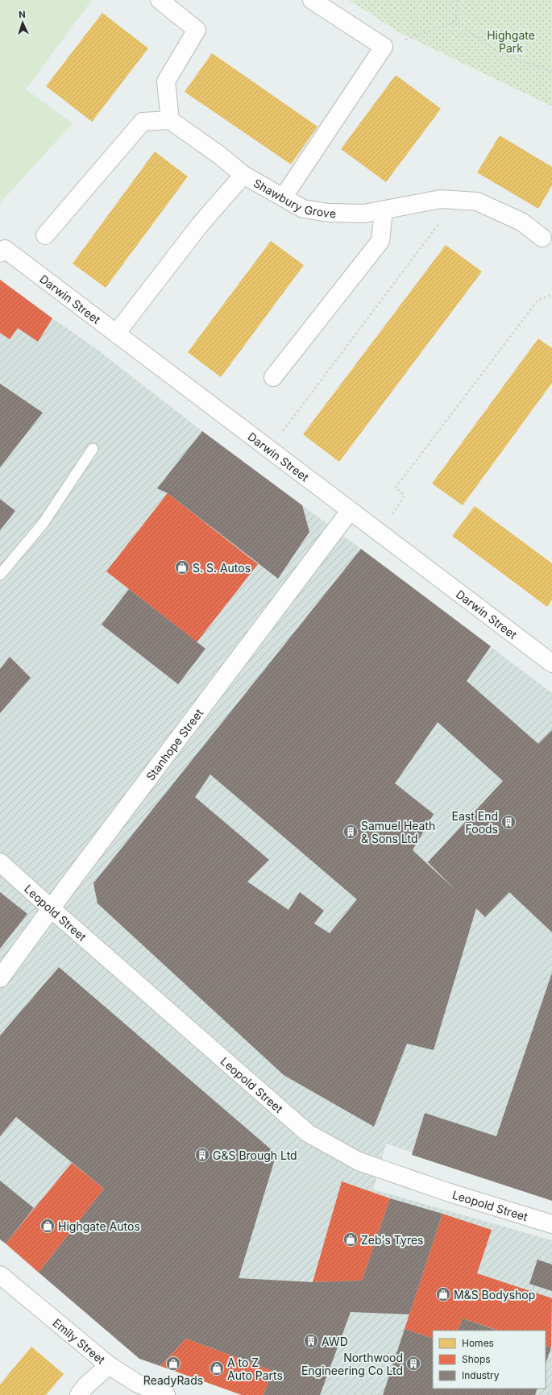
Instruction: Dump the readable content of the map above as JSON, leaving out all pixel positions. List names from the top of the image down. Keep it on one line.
{"streets":{"street":["Shawbury Grove","Darwin Street","Stanhope Street","Leopold Street","Emily Street"]},"crossings":[["Shawbury Grove","Darwin Street"],["Darwin Street","Stanhope Street"],["Stanhope Street","Leopold Street"]],"parks":["Highgate Park"],"places":{"shop":["S. S. Autos","Highgate Autos","Zeb's Tyres","M&S Bodyshop","ReadyRads","A to Z Auto Parts"],"building":["East End Foods","Samuel Heath & Sons Ltd","G&S Brough Ltd","AWD","Northwood Engineering Co Ltd"]},"legend":["Homes","Shops","Industry"],"north":"top"}
